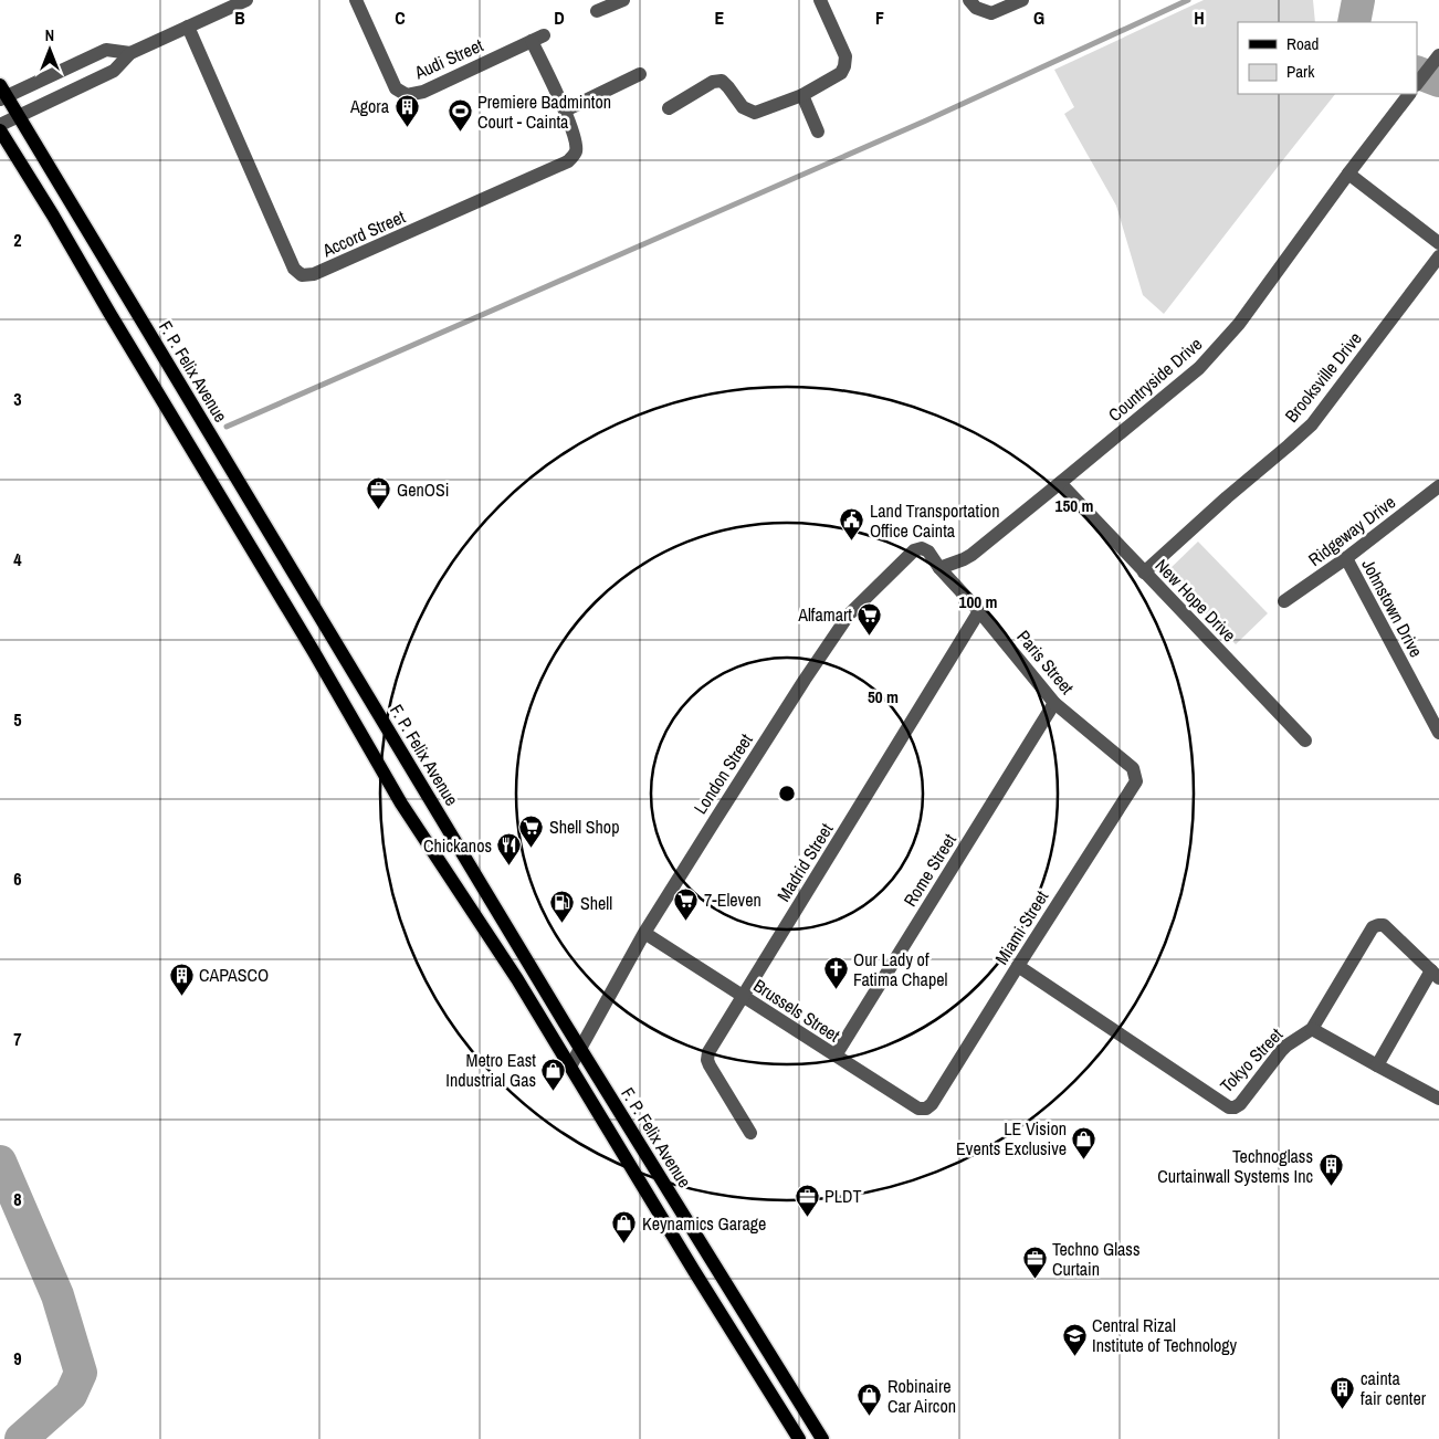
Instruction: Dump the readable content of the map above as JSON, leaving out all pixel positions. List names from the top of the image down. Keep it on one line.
{"streets":{"main road":["F. P. Felix Avenue"],"street":["Audi Street","Accord Street","Brooksville Drive","Countryside Drive","Ridgeway Drive","New Hope Drive","Johnstown Drive","Paris Street","London Street","Madrid Street","Rome Street","Miami Street","Brussels Street","Tokyo Street"]},"crossings":[["Audi Street","Accord Street"],["F. P. Felix Avenue","London Street"],["Brooksville Drive","New Hope Drive"],["Countryside Drive","New Hope Drive"],["Countryside Drive","Paris Street"],["Countryside Drive","London Street"],["Ridgeway Drive","Johnstown Drive"],["Paris Street","London Street"],["Paris Street","Madrid Street"],["Paris Street","Rome Street"],["Paris Street","Miami Street"],["London Street","Brussels Street"],["Madrid Street","Brussels Street"],["Rome Street","Brussels Street"],["Miami Street","Brussels Street"],["Miami Street","Tokyo Street"]],"places":{"building":["Agora","CAPASCO","Technoglass Curtainwall Systems Inc","cainta fair center"],"sports":["Premiere Badminton Court - Cainta"],"office":["GenOSi","PLDT","Techno Glass Curtain"],"public building":["Land Transportation Office Cainta"],"supermarket":["Alfamart","Shell Shop","7-Eleven"],"restaurant":["Chickanos"],"fuel station":["Shell"],"church":["Our Lady of Fatima Chapel"],"shop":["Metro East Industrial Gas","LE Vision Events Exclusive","Keynamics Garage","Robinaire Car Aircon"],"school or university":["Central Rizal Institute of Technology"]},"legend":["Road","Park"],"north":"top","grid":{"columns":["B","C","D","E","F","G","H"],"rows":["2","3","4","5","6","7","8","9"]},"rings":["150 m","100 m","50 m"]}
